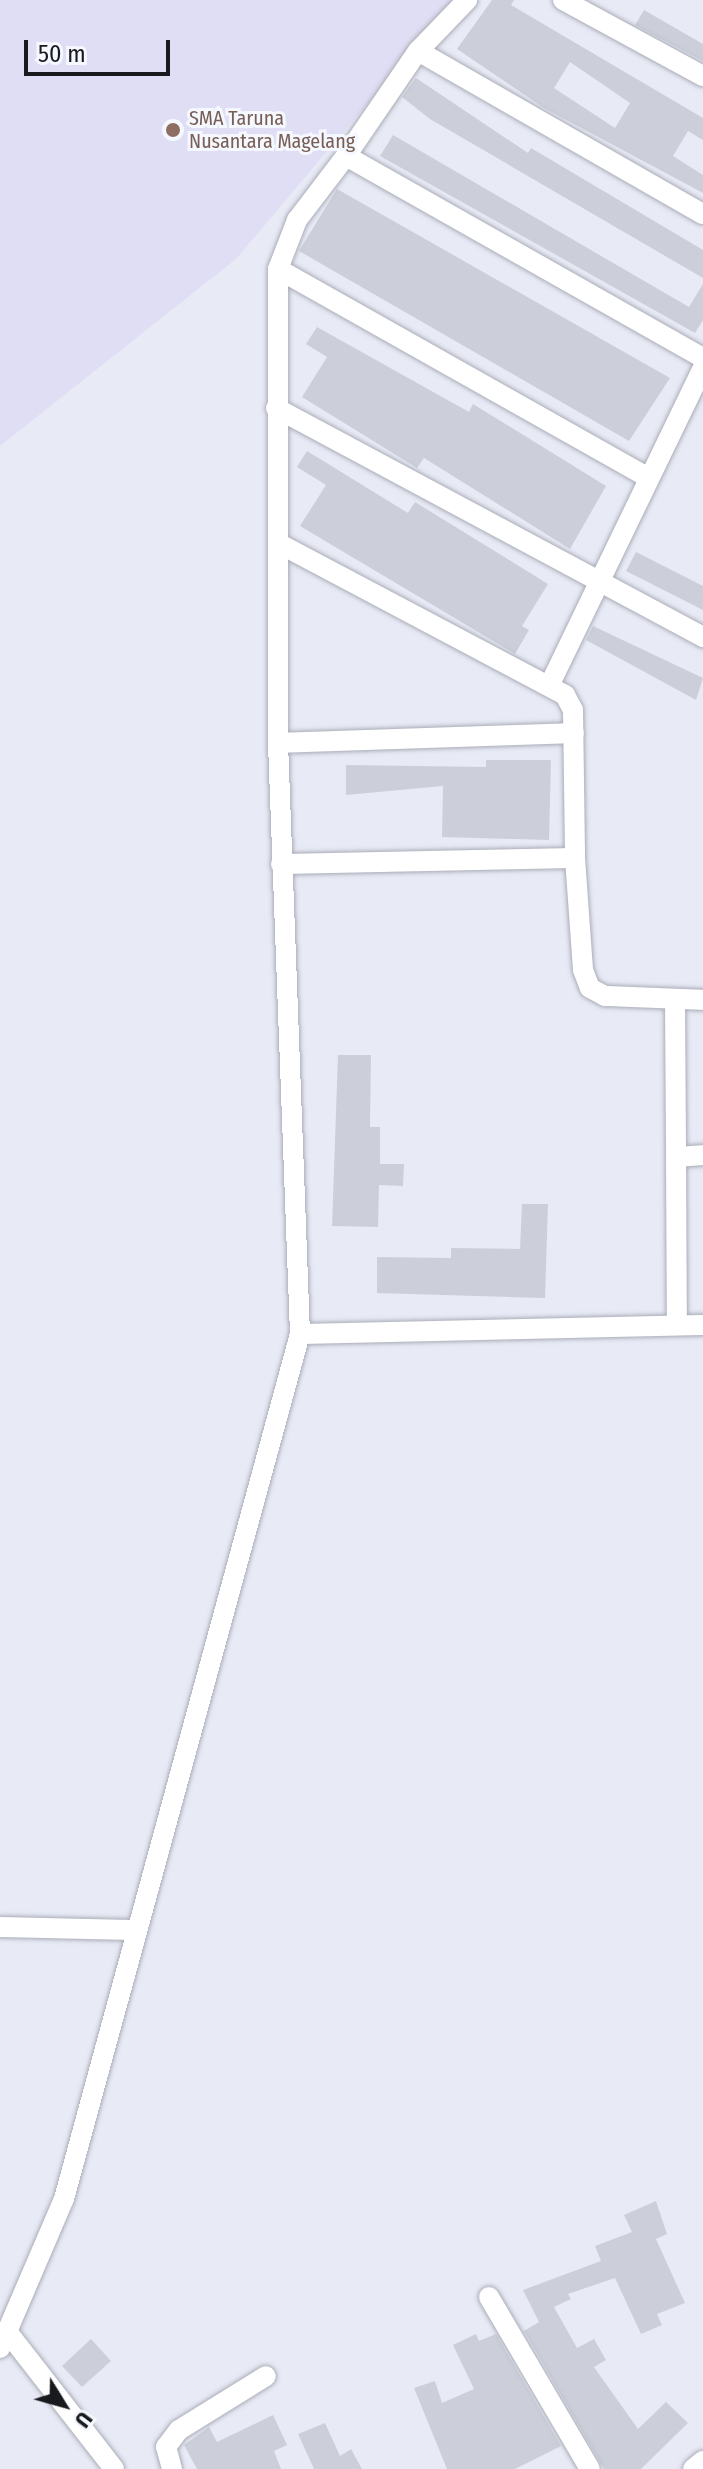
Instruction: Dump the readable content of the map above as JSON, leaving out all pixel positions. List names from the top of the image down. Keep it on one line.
{"places":["SMA Taruna Nusantara Magelang"],"scale_bar":"50 m","north":"bottom right"}
